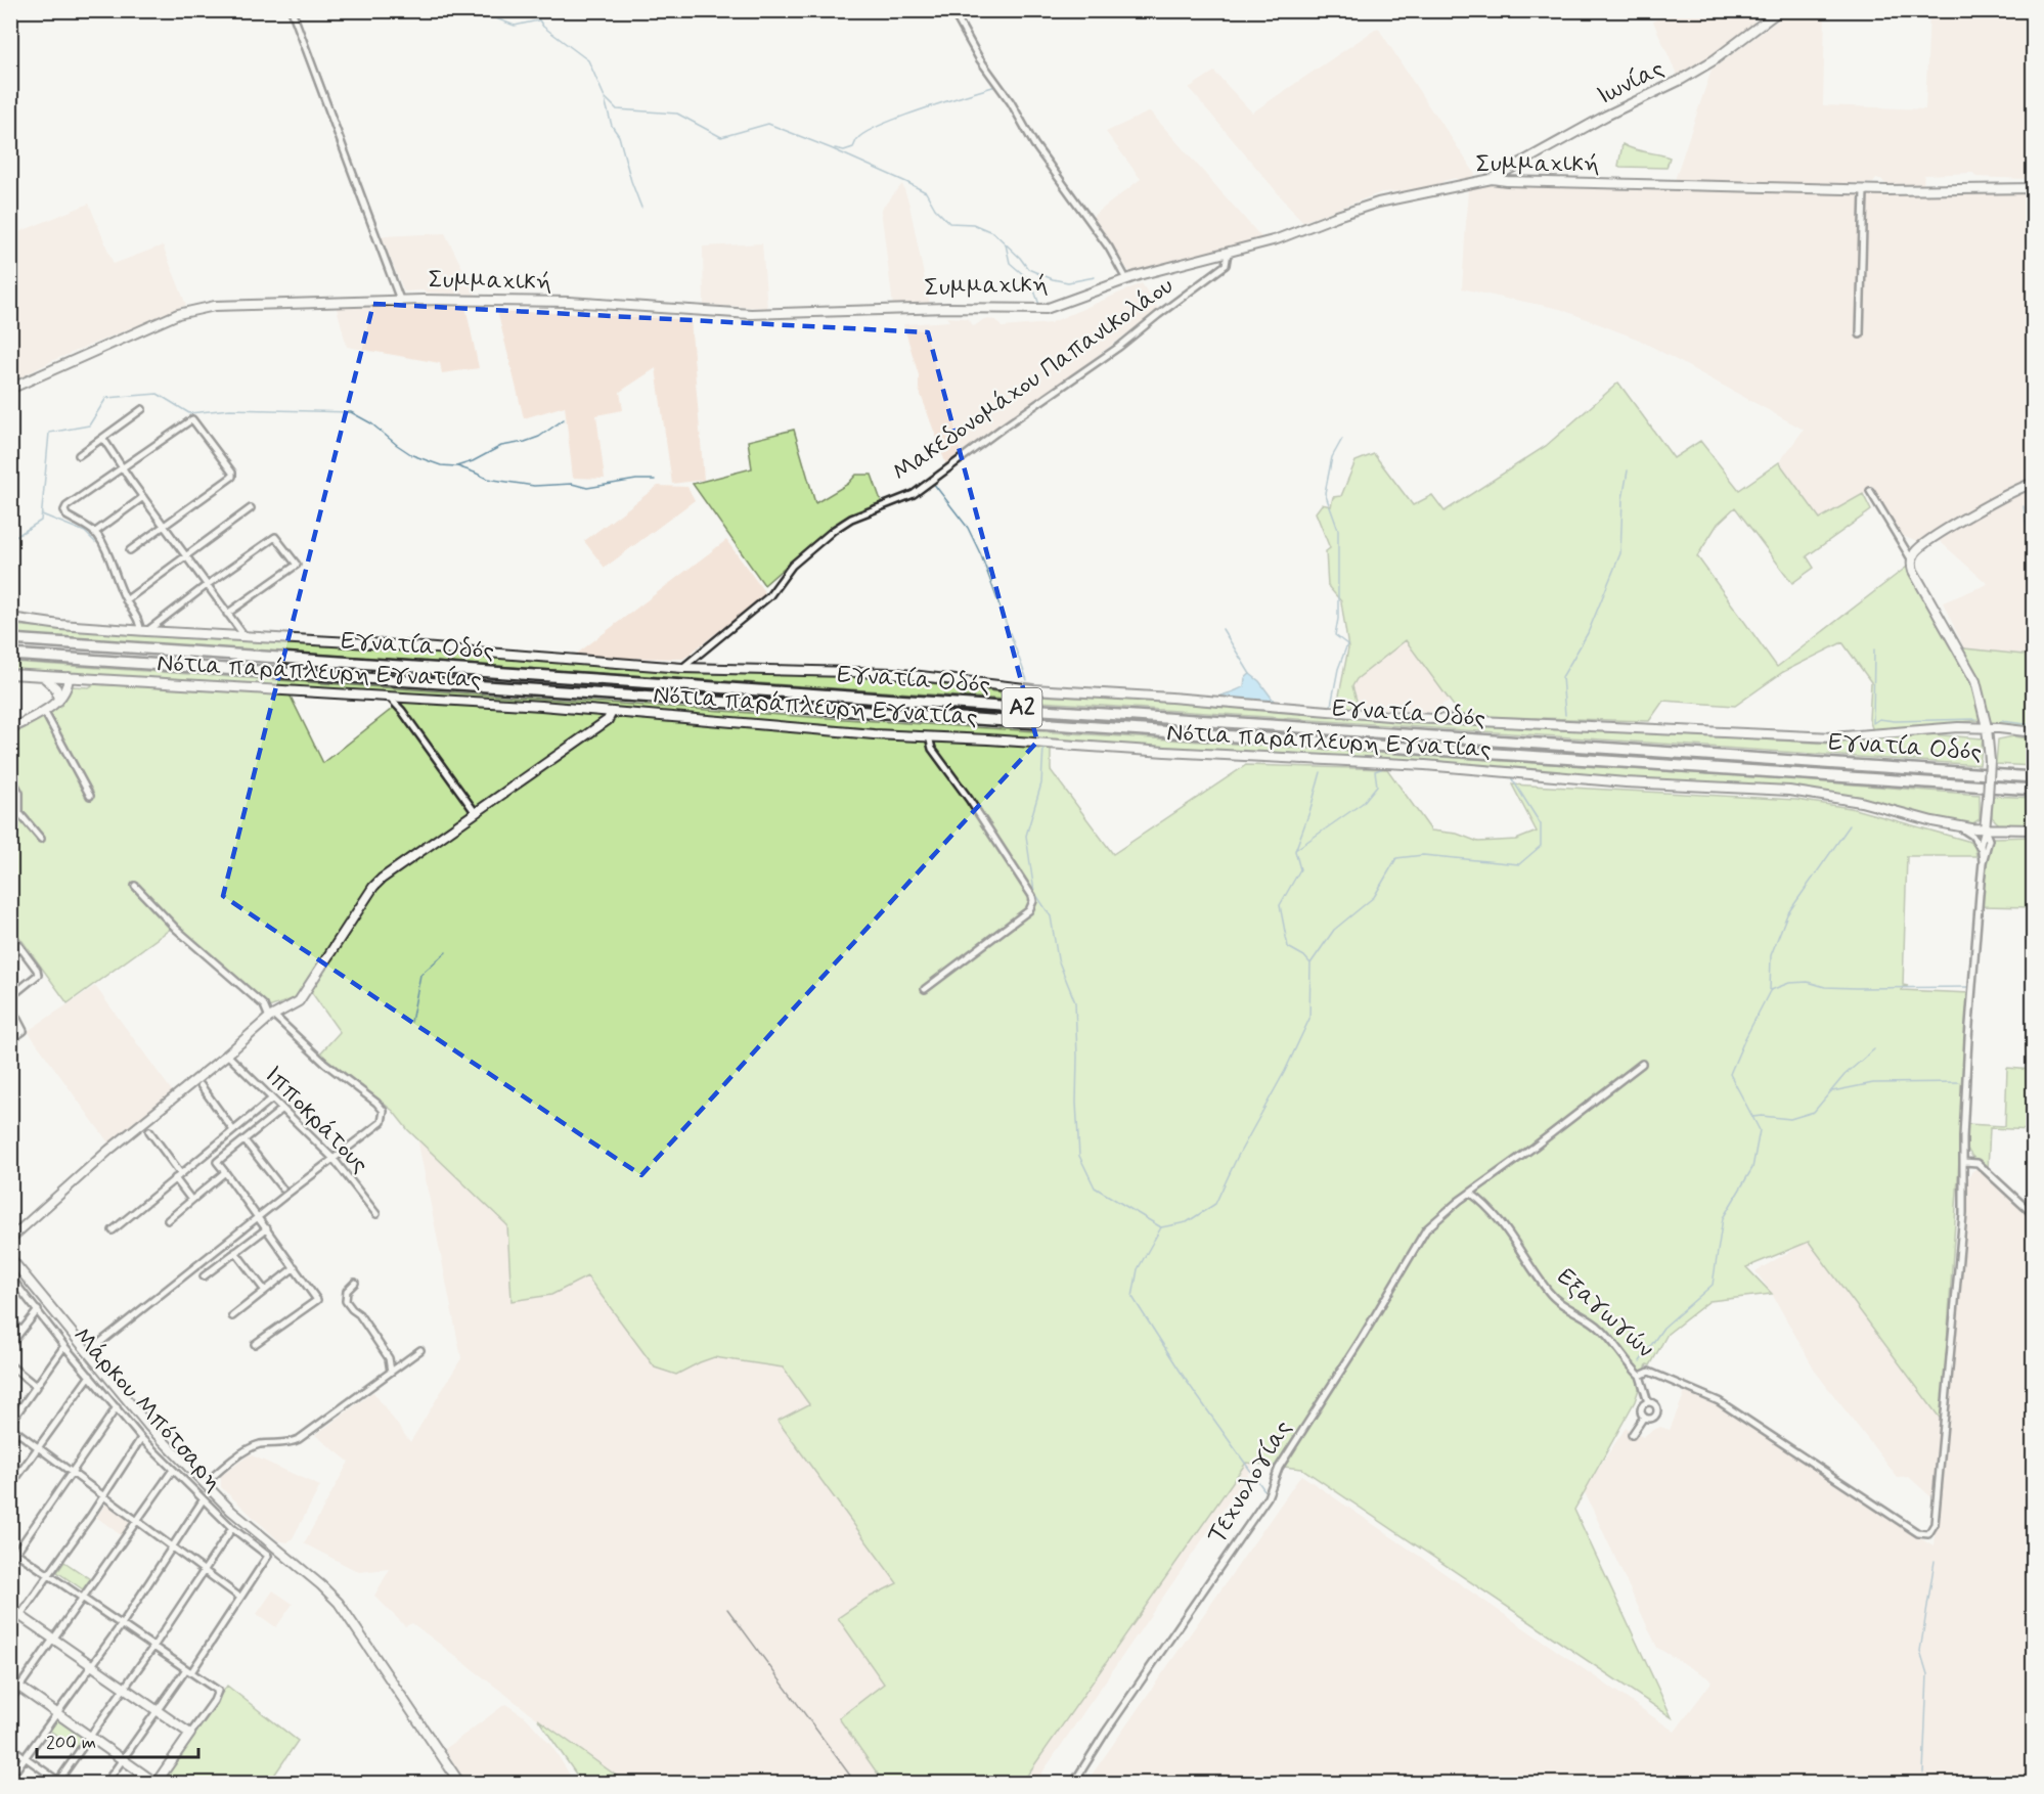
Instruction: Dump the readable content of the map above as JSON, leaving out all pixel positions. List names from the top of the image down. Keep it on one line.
{"streets":{"highway":["Εγνατία Οδός","Α2"],"street":["Ιωνίας","Συμμαχική","Μακεδονομάχου Παπανικολάου","Νότια παράπλευρη Εγνατίας","Ιπποκράτους","Εξαγωγών","Μάρκου Μπότσαρη","Τεχνολογίας"]},"crossings":[["Ιωνίας","Συμμαχική"],["Συμμαχική","Μακεδονομάχου Παπανικολάου"],["Εξαγωγών","Τεχνολογίας"]],"scale_bar":"200 m"}
